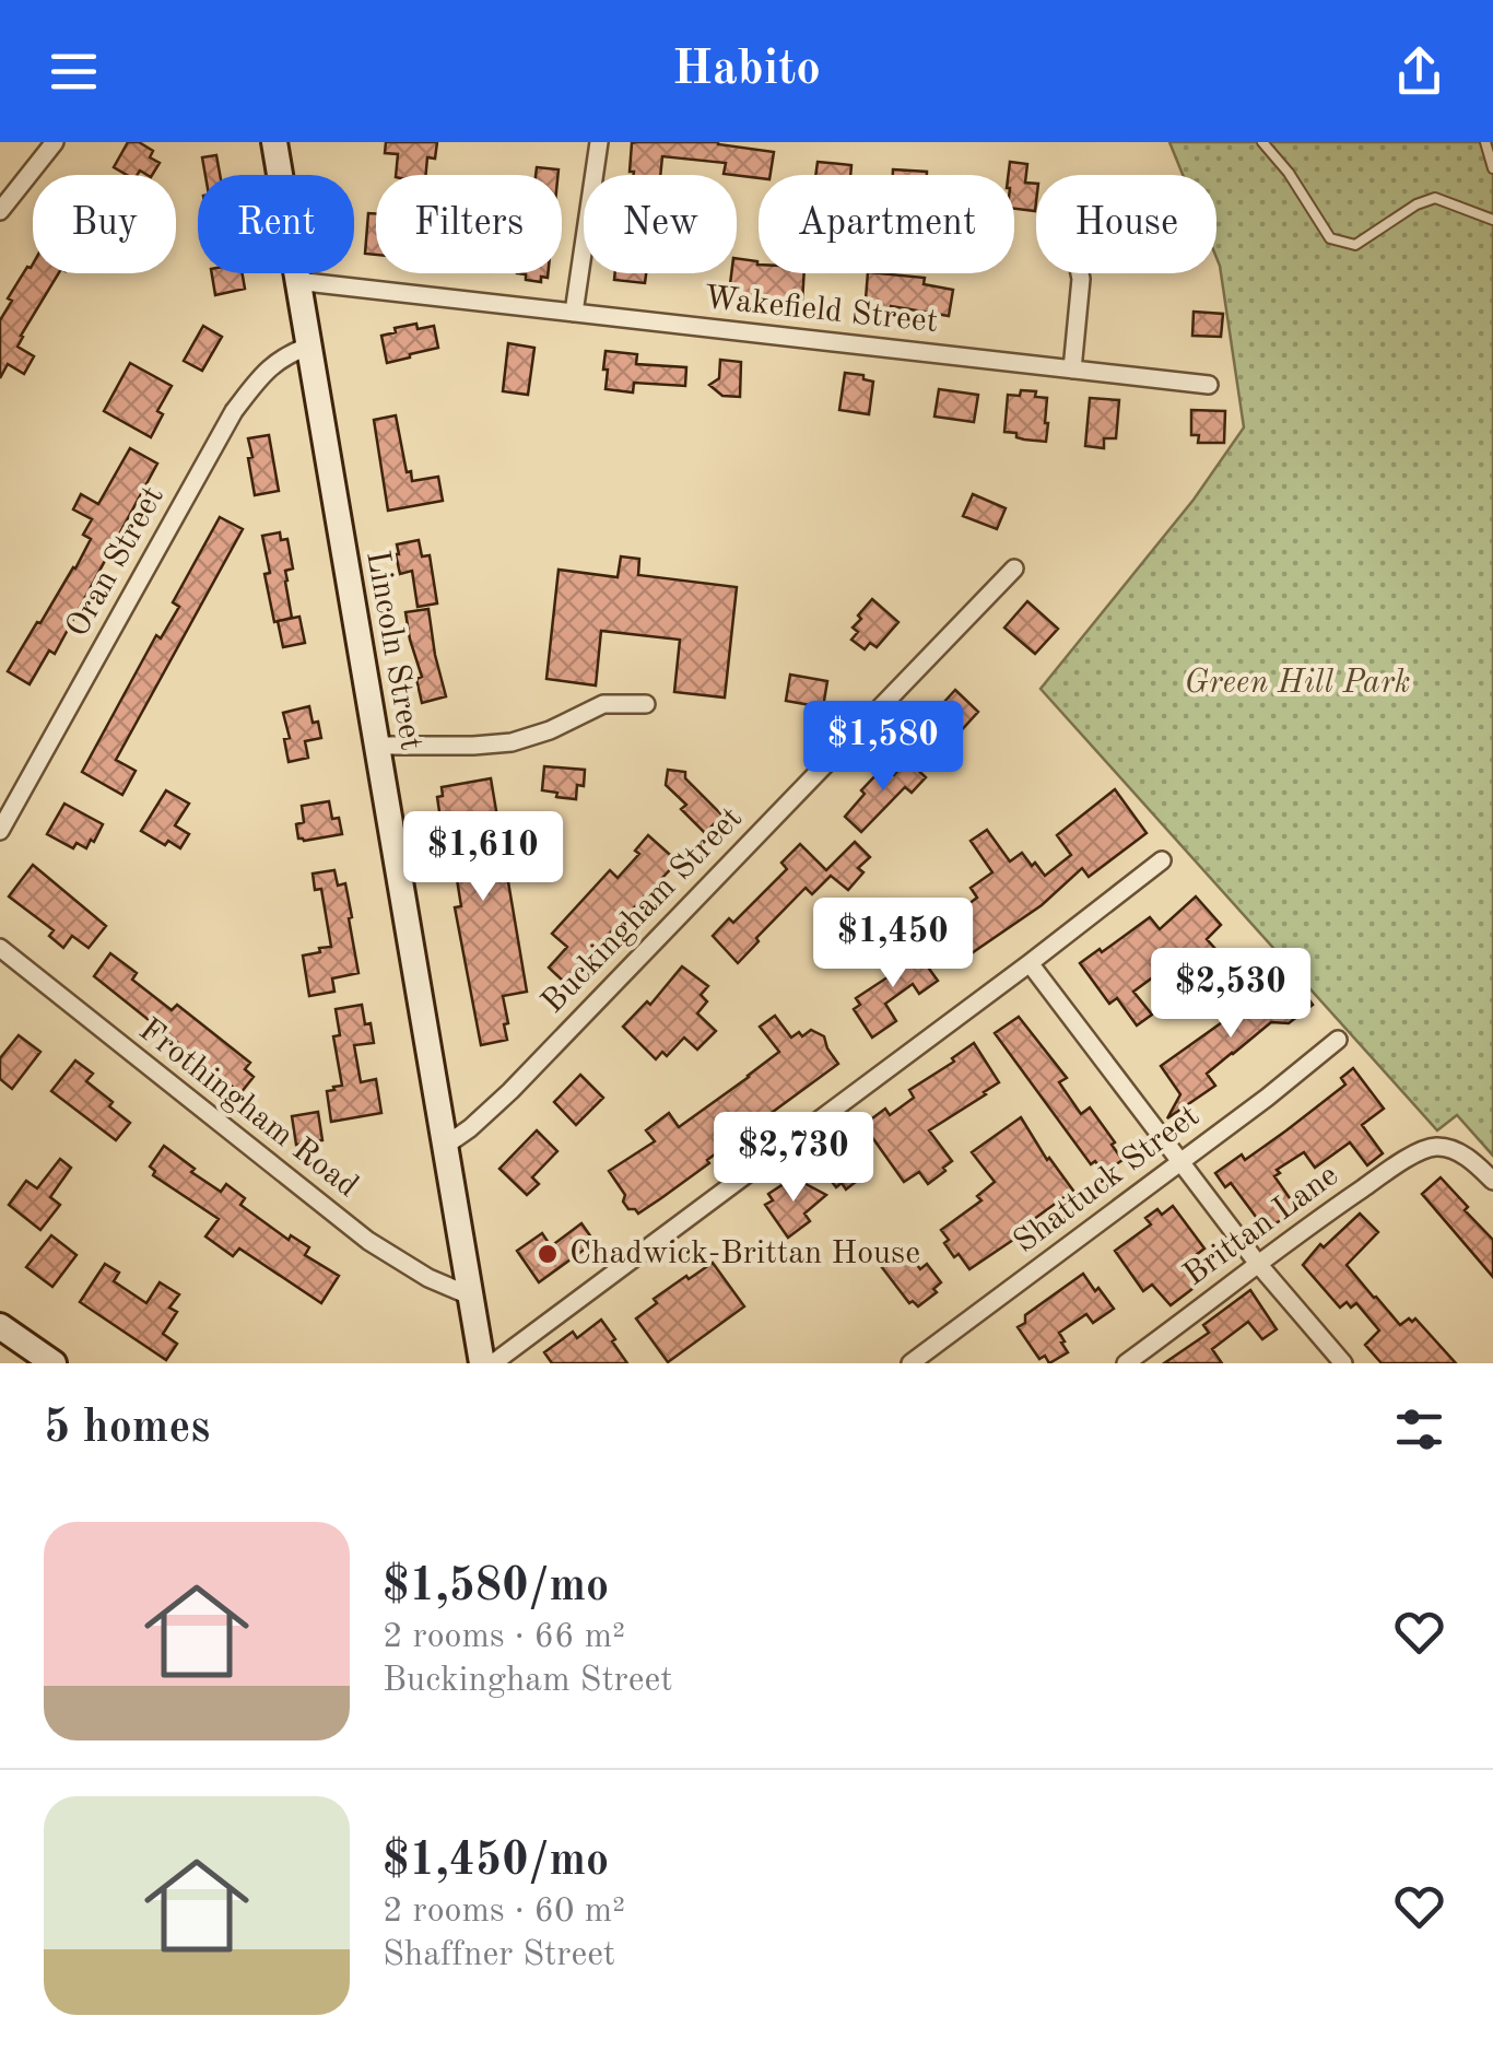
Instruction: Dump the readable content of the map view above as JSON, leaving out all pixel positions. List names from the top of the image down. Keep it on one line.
{"streets":{"main road":["Lincoln Street"],"street":["Wakefield Street","Oran Street","Buckingham Street","Frothingham Road","Shattuck Street","Brittan Lane"]},"crossings":[["Wakefield Street","Lincoln Street"],["Oran Street","Lincoln Street"],["Lincoln Street","Buckingham Street"],["Lincoln Street","Frothingham Road"]],"parks":["Green Hill Park"],"places":["Chadwick-Brittan House"],"page":{"header":"Habito","chip":["Buy","Rent","Filters","New","Apartment","House"],"price":["$1,580","$1,610","$1,450","$2,530","$2,730"],"heading":"5 homes","list":[{"name":"$1,580/mo","note":"2 rooms · 66 m² · Buckingham Street"},{"name":"$1,450/mo","note":"2 rooms · 60 m² · Shaffner Street"}]}}
